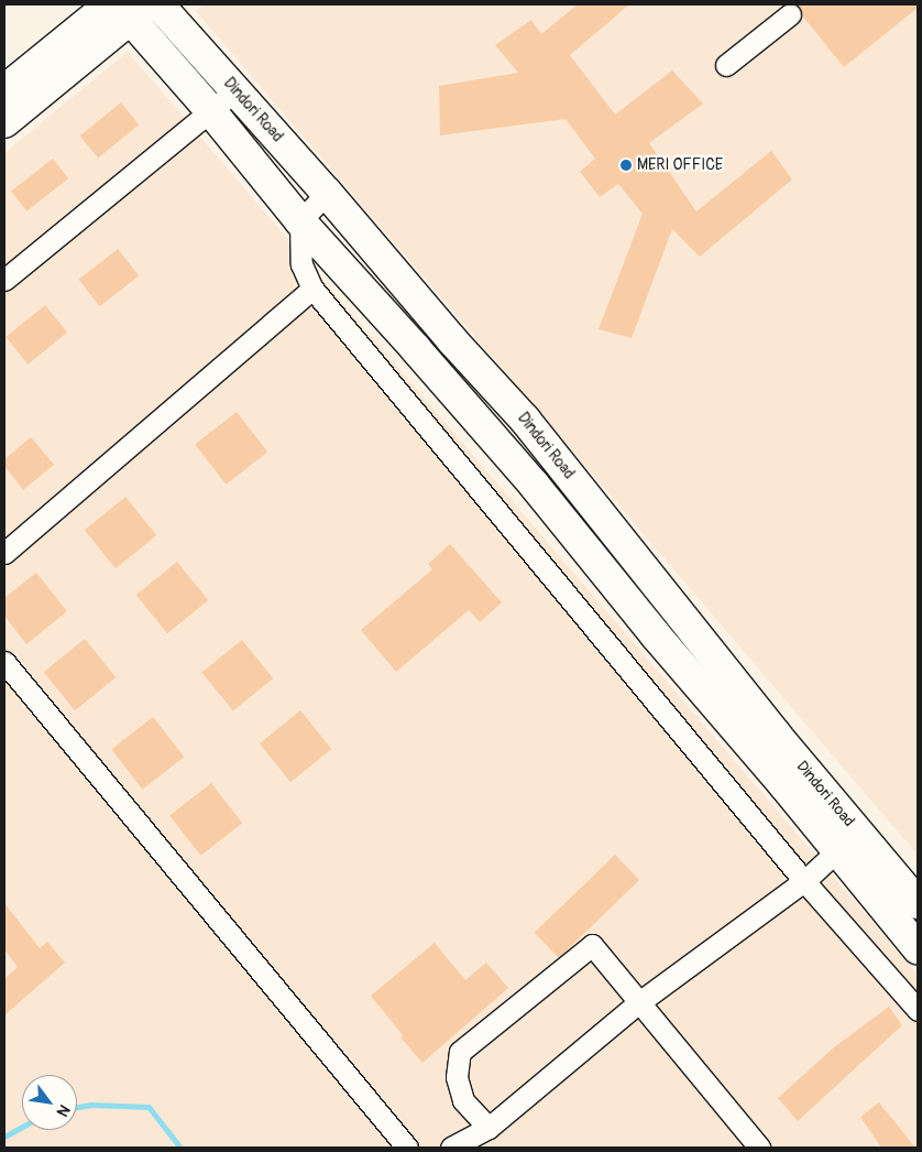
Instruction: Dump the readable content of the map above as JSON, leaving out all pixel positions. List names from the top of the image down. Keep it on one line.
{"streets":{"main road":["Dindori Road"]},"places":["MERI OFFICE"],"north":"bottom right"}
